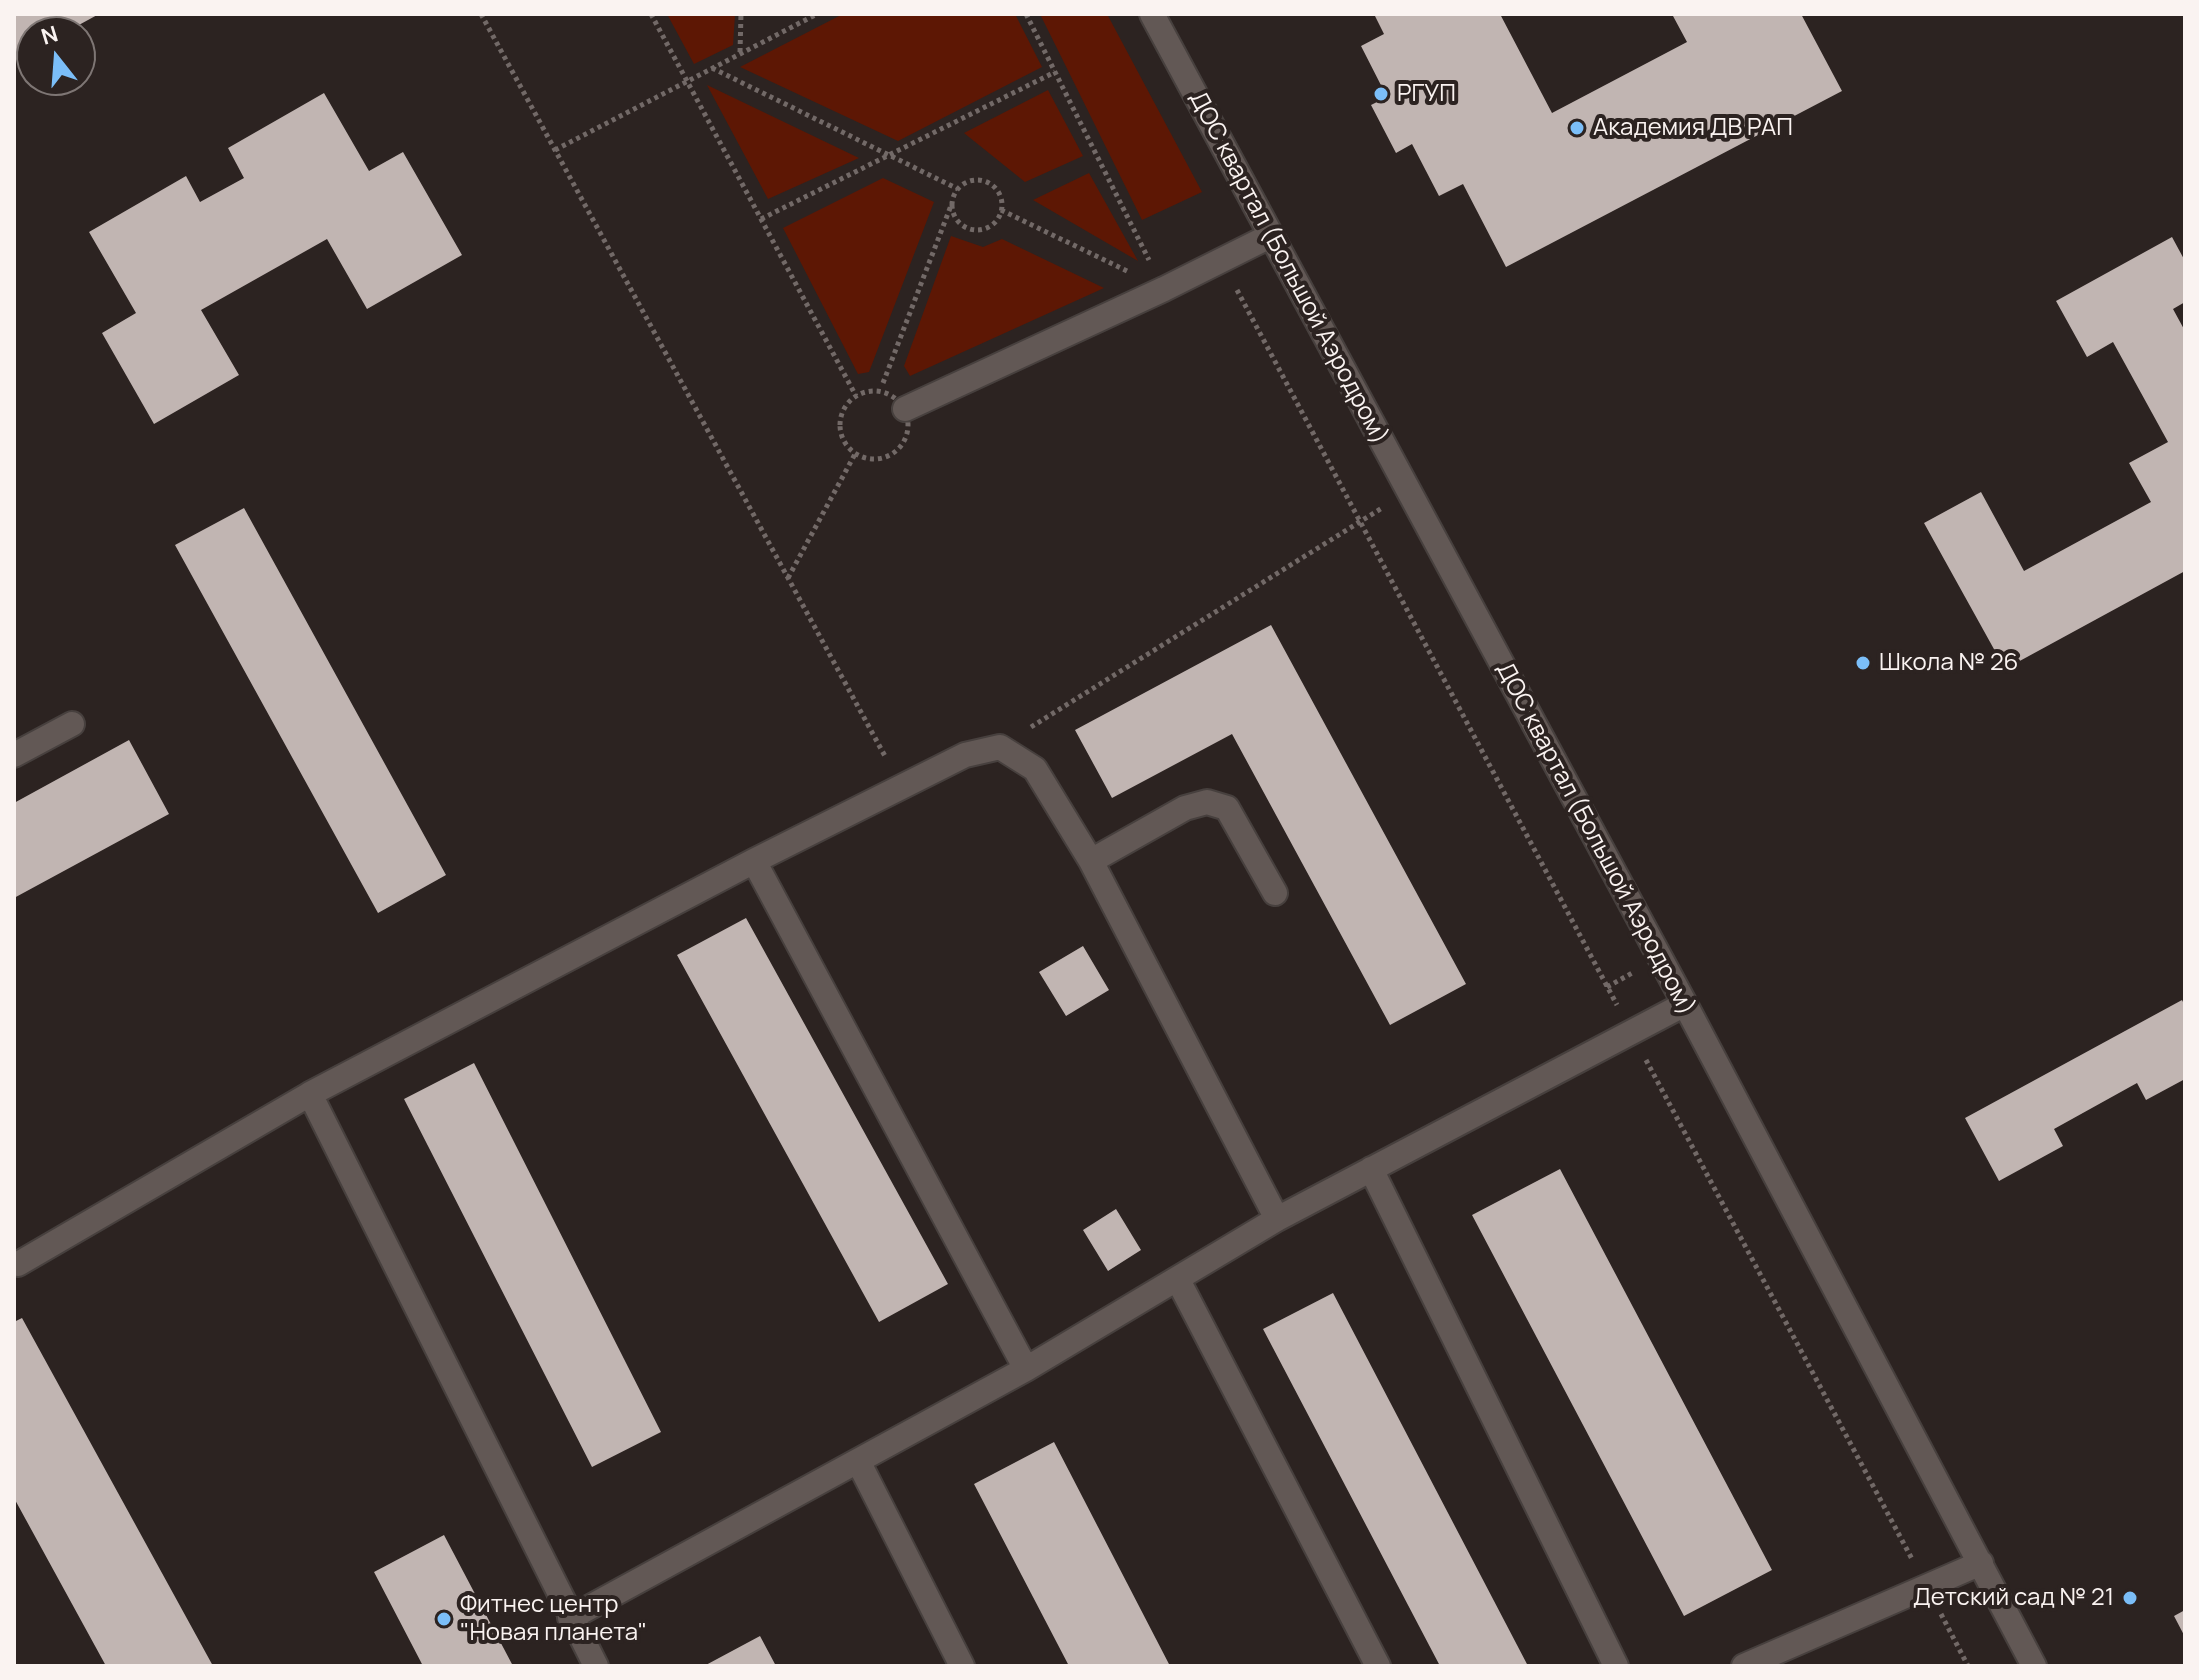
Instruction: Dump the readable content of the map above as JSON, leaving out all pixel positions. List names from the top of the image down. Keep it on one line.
{"streets":{"street":["ДОС квартал (Большой Аэродром)"]},"places":["РГУП","Академия ДВ РАП","Школа № 26","Детский сад № 21","Фитнес центр \"Новая планета\""],"north":"top"}
